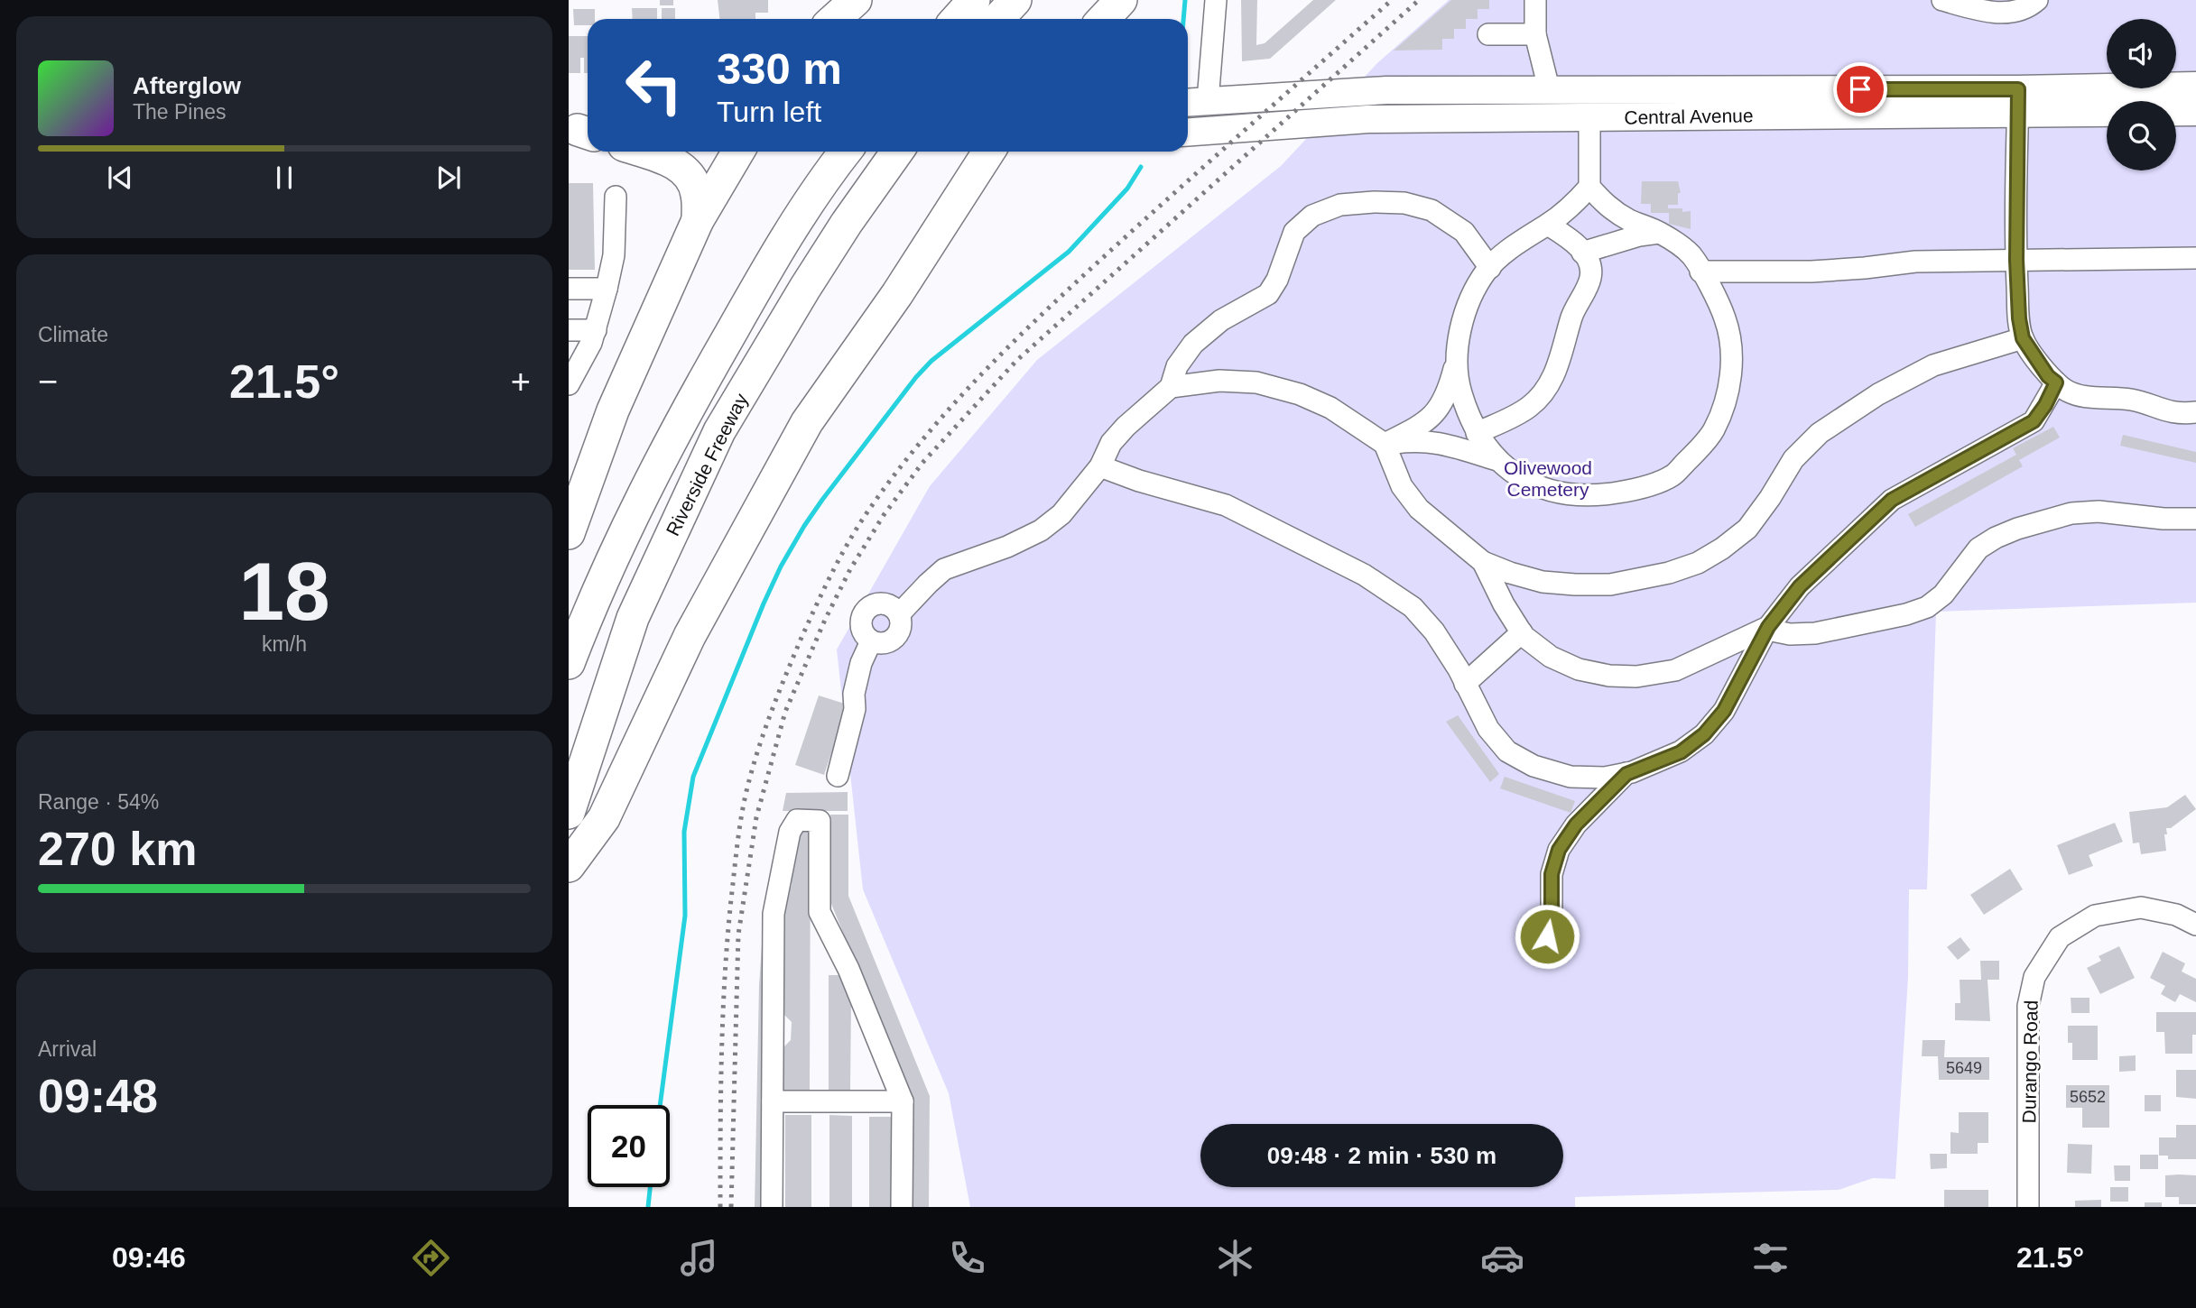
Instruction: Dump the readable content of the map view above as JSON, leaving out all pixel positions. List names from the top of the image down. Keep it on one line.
{"streets":{"highway":["Riverside Freeway"],"main road":["Central Avenue"],"street":["Durango Road"]},"parks":["Olivewood Cemetery"],"house_numbers":["5649","5652"],"page":{"turn":["330 m","Turn left"],"song":["Afterglow","The Pines"],"tile":["Climate",["18","km/h"],["Range · 54%","270 km"],["Arrival","09:48"]],"heat":["−","21.5°","+"],"limit":"20","trip":"09:48 · 2 min · 530 m","tabs":["09:46","21.5°"]}}
